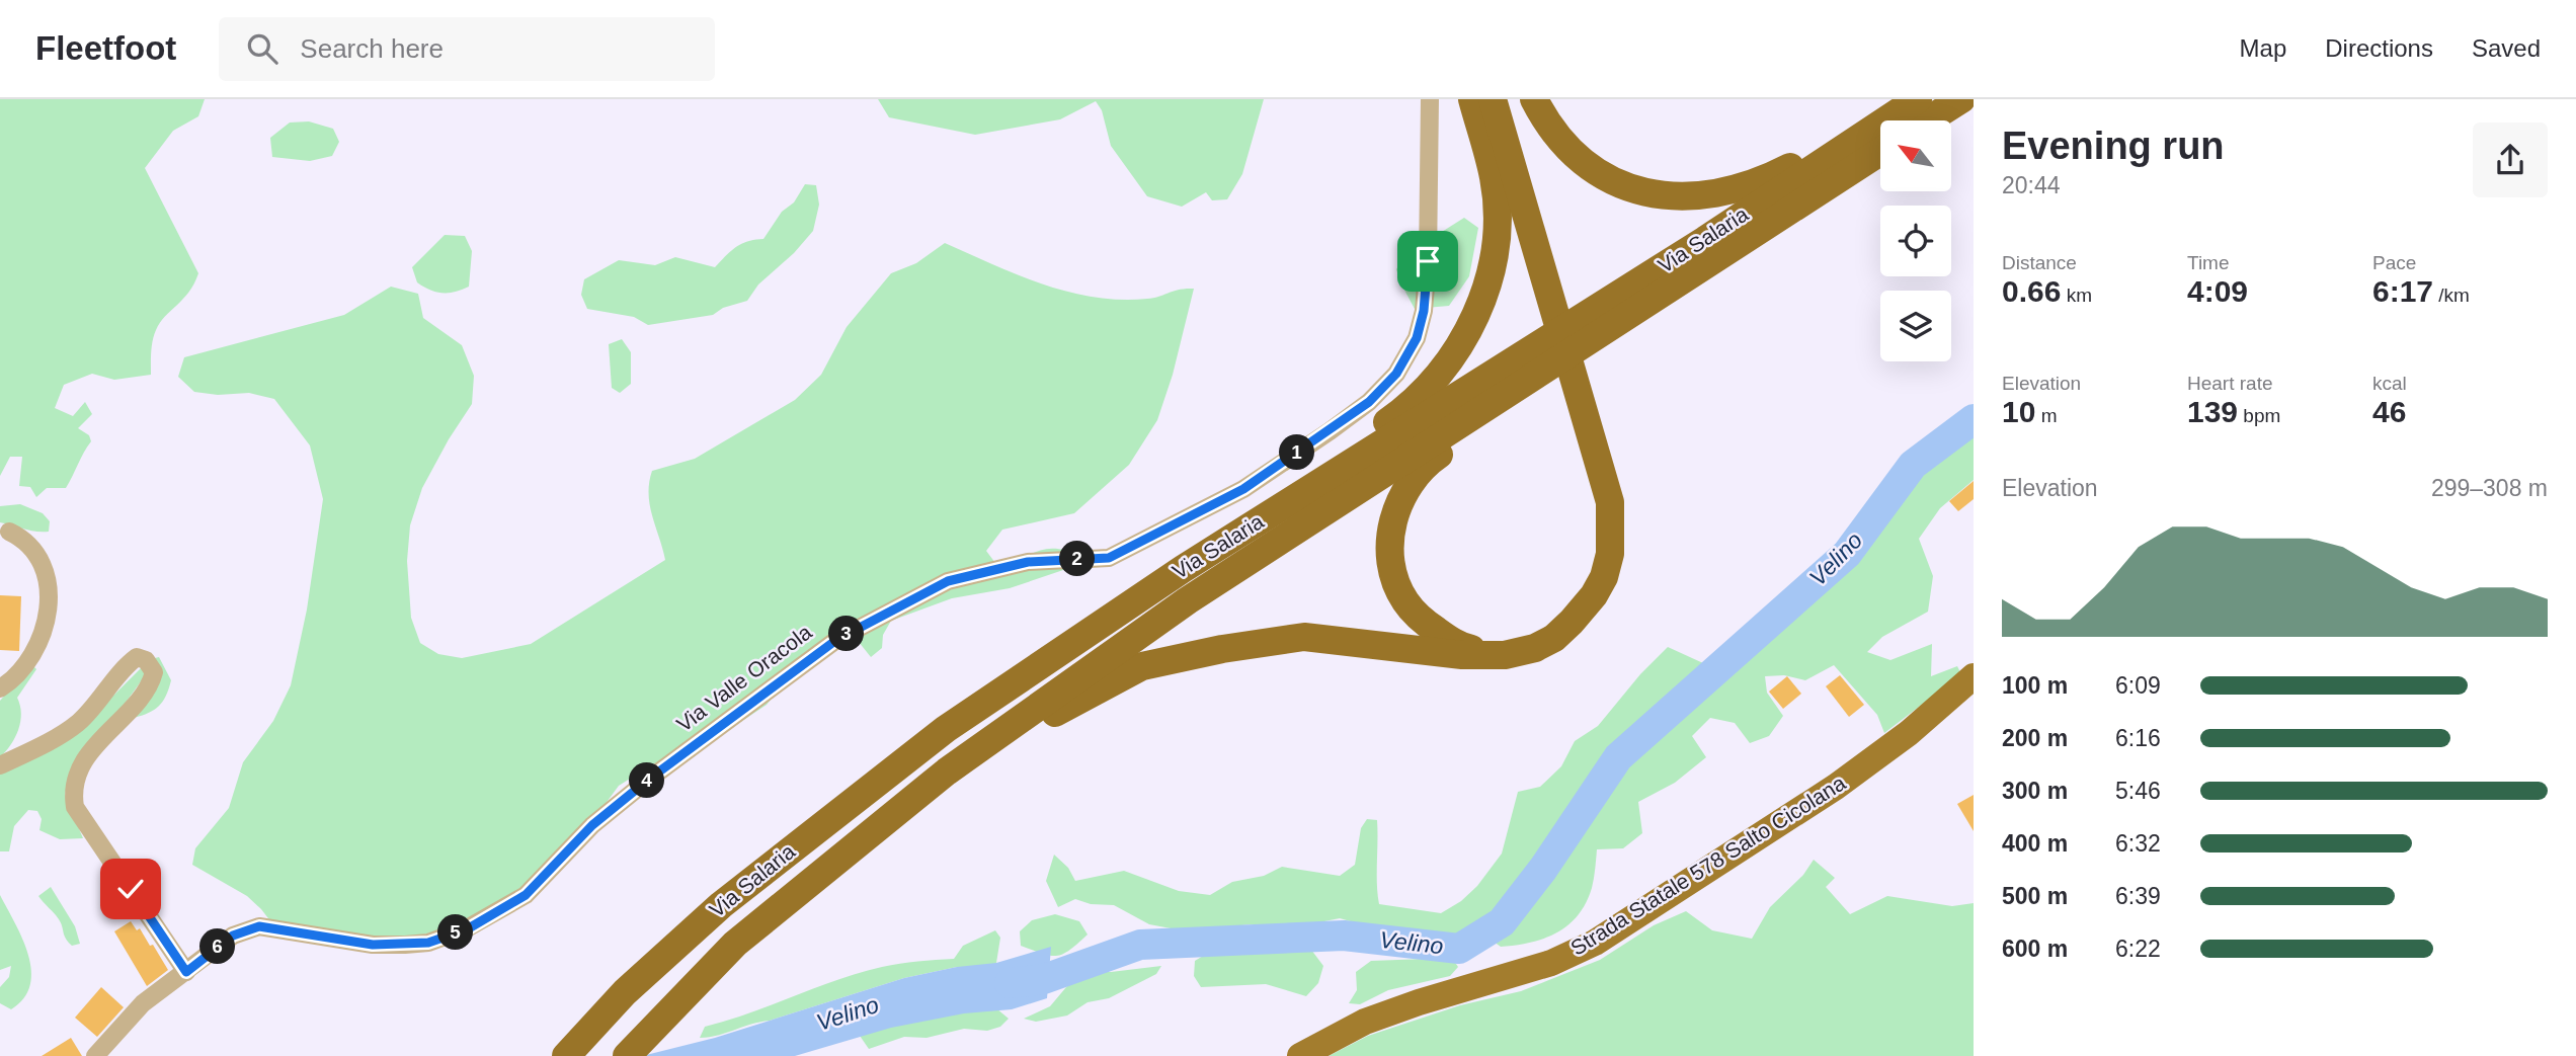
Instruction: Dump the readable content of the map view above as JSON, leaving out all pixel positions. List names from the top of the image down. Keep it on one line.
{"streets":{"highway":["Via Salaria"],"main road":["Strada Statale 578 Salto Cicolana"],"street":["Via Valle Oracola"]},"water":["Velino"],"north":"top left","page":{"header":"Fleetfoot","search":"Search here","nav":["Map","Directions","Saved"],"heading":["Evening run","20:44"],"stats":[["Distance","0.66 km"],["Time","4:09"],["Pace","6:17 /km"],["Elevation","10 m"],["Heart rate","139 bpm"],["kcal","46"]],"pins":["1","2","3","4","5","6"],"chart":["Elevation","299–308 m"],"list":[{"name":"100 m","note":"6:09"},{"name":"200 m","note":"6:16"},{"name":"300 m","note":"5:46"},{"name":"400 m","note":"6:32"},{"name":"500 m","note":"6:39"},{"name":"600 m","note":"6:22"}]}}
